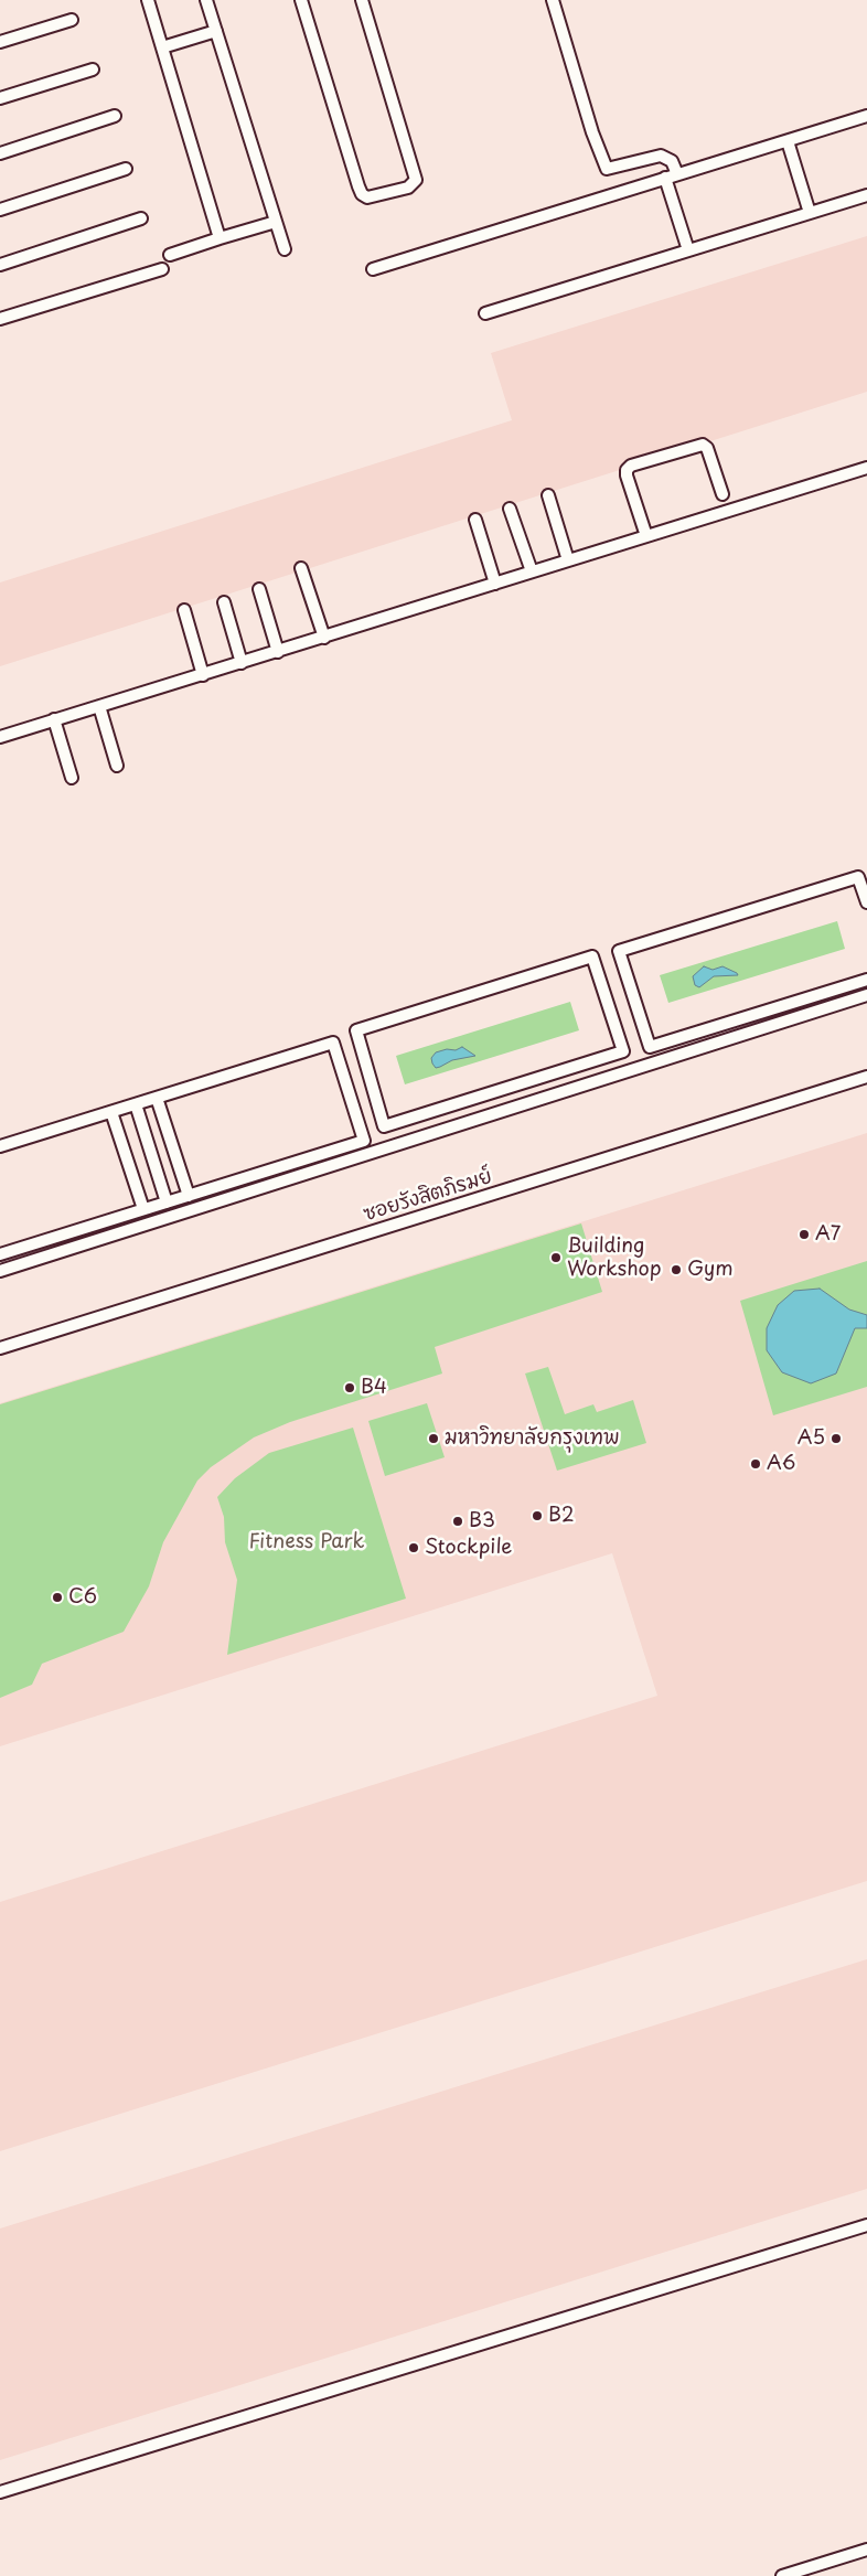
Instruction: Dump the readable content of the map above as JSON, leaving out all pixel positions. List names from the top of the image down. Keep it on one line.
{"streets":{"street":["ซอยรังสิตภิรมย์"]},"parks":["Fitness Park"],"places":["A7","Building Workshop","Gym","B4","มหาวิทยาลัยกรุงเทพ","A5","A6","B2","B3","Stockpile","C6"]}
